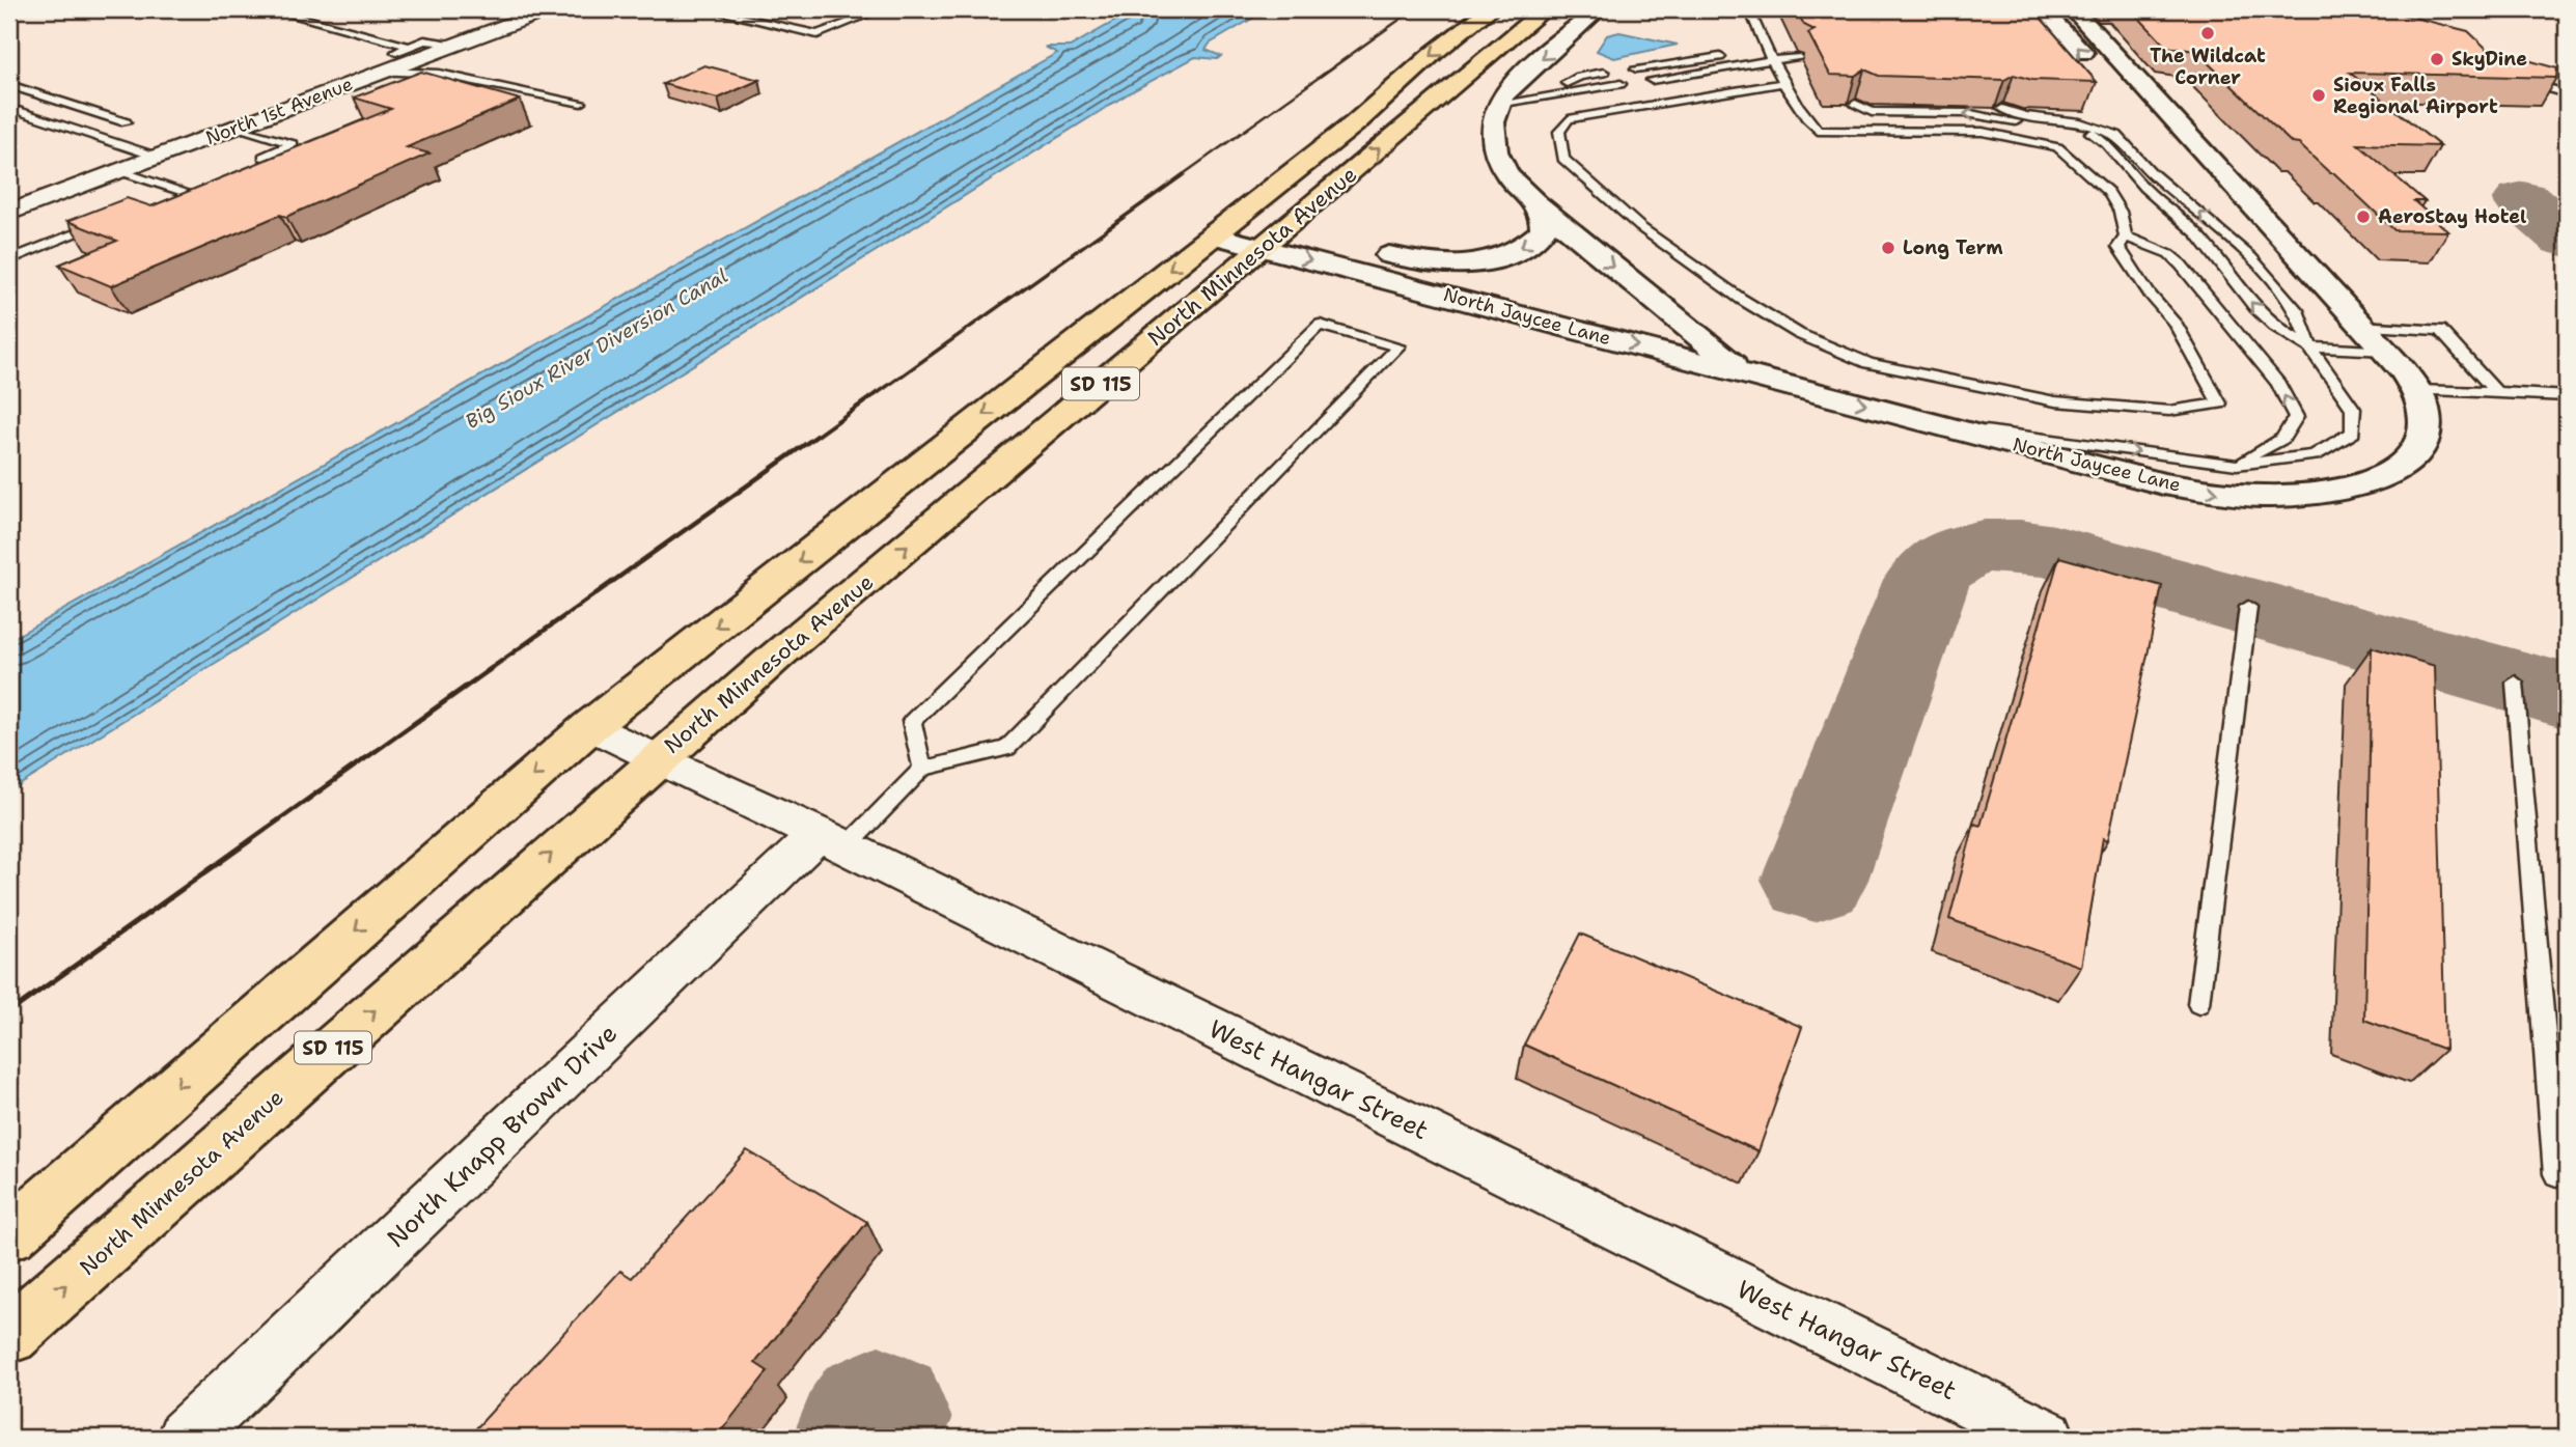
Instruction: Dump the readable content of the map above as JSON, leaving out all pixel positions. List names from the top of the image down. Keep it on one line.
{"streets":{"main road":["North Minnesota Avenue","North Jaycee Lane","SD 115"],"street":["North 1st Avenue","West Hangar Street","North Knapp Brown Drive"]},"crossings":[["North Minnesota Avenue","North Jaycee Lane"],["North Minnesota Avenue","West Hangar Street"],["West Hangar Street","North Knapp Brown Drive"]],"water":["Big Sioux River Diversion Canal"],"places":["The Wildcat Corner","SkyDine","Sioux Falls Regional Airport","AeroStay Hotel","Long Term"]}
